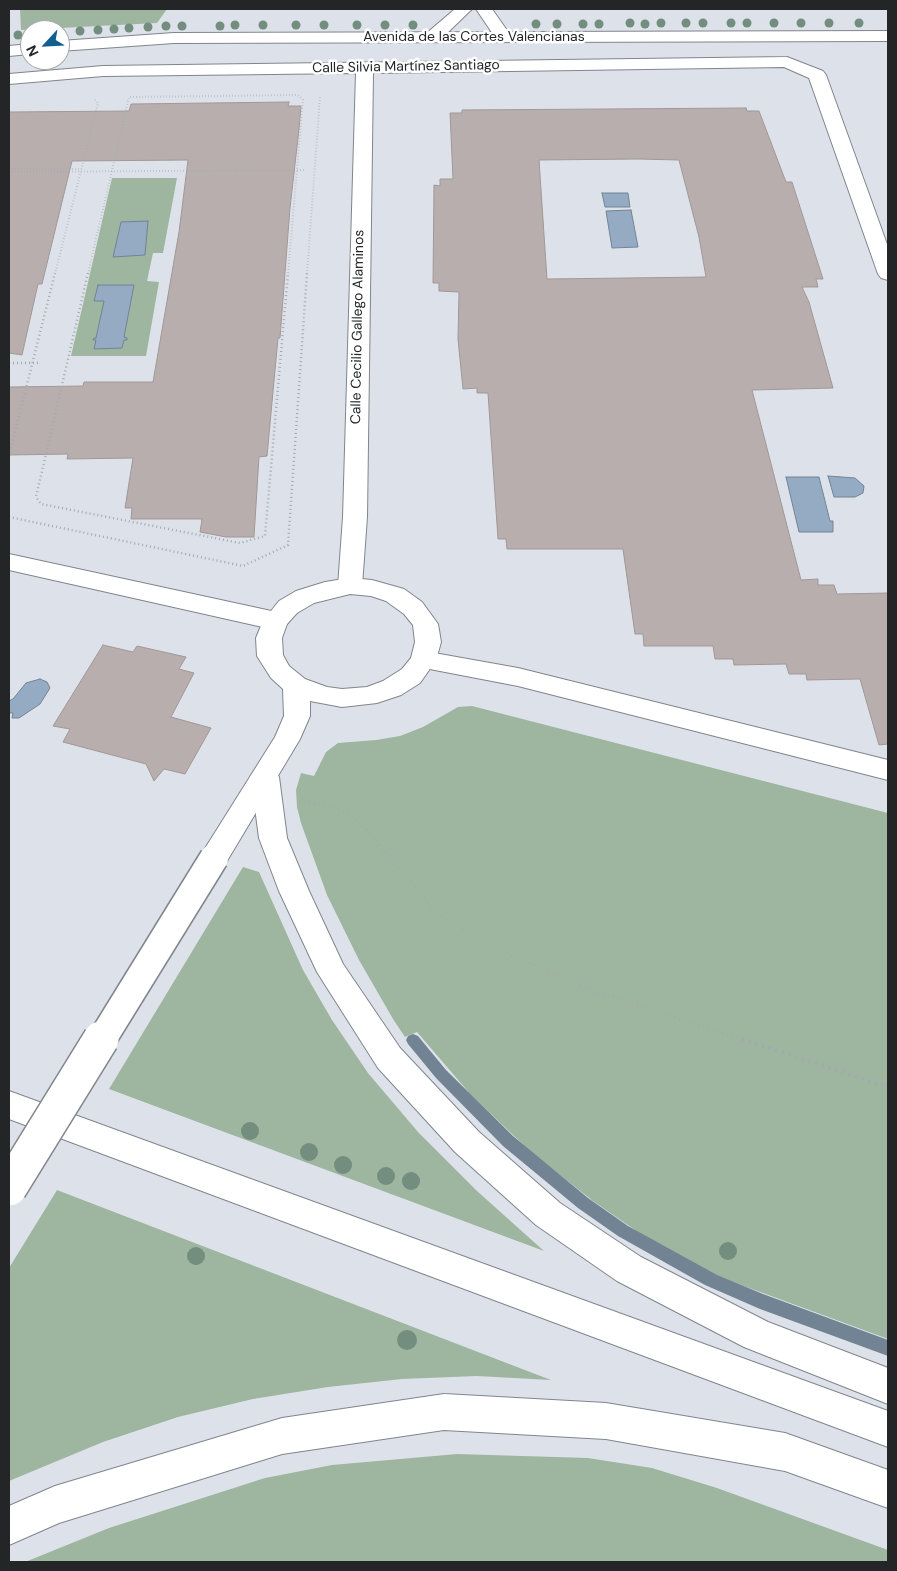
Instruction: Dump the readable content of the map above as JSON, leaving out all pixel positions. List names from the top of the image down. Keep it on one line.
{"streets":{"main road":["Avenida de las Cortes Valencianas","Calle Silvia Martínez Santiago","Calle Cecilio Gallego Alaminos"]},"crossings":[["Calle Silvia Martínez Santiago","Calle Cecilio Gallego Alaminos"]],"north":"bottom left"}
